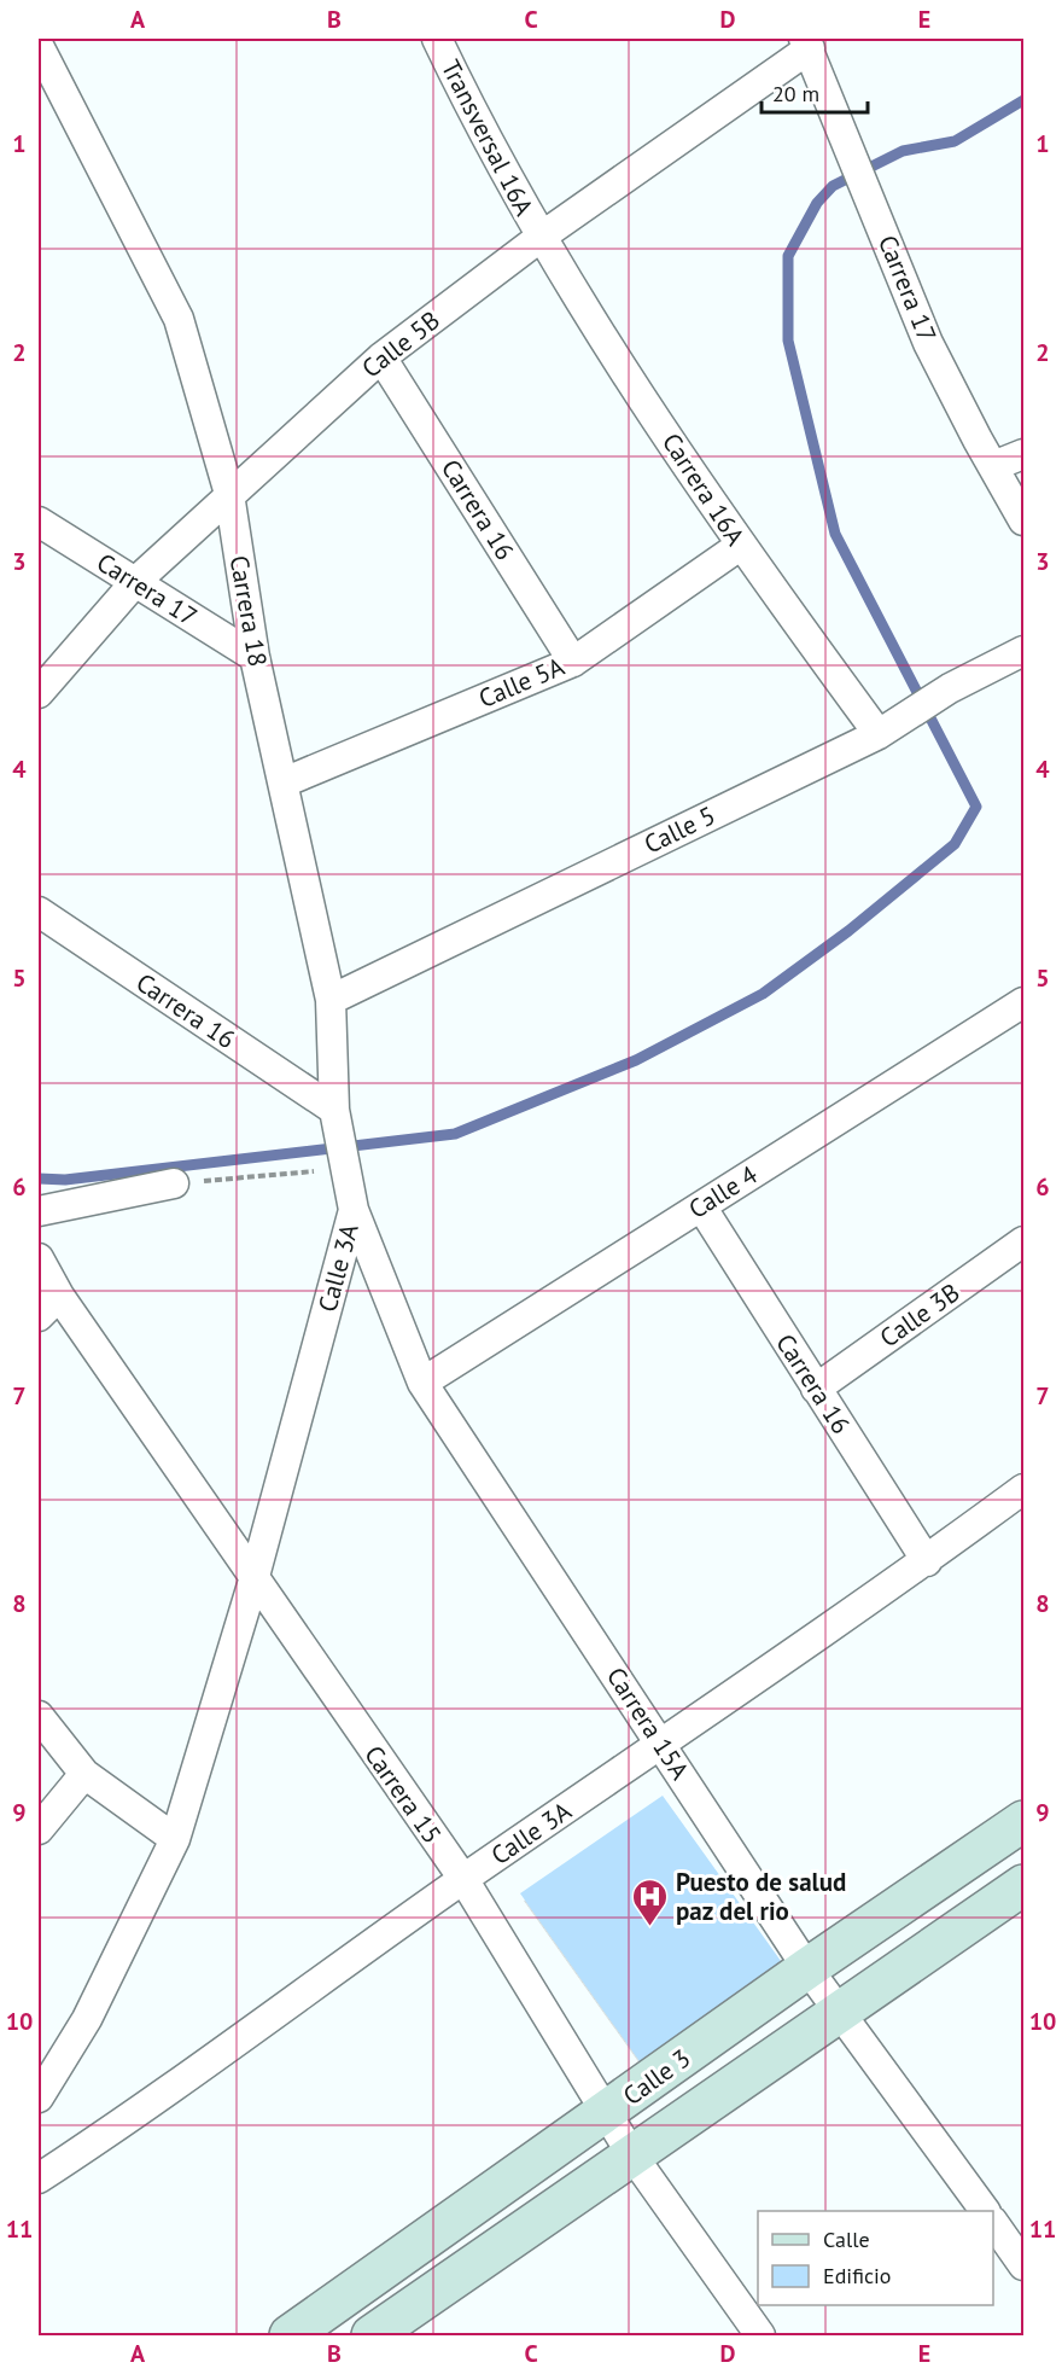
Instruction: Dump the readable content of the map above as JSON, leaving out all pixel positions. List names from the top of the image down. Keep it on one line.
{"streets":{"main road":["Calle 3"],"street":["Transversal 16A","Carrera 17","Calle 5B","Carrera 16A","Carrera 16","Carrera 18","Calle 5A","Calle 5","Calle 4","Calle 3A","Calle 3B","Carrera 15A","Carrera 15"]},"crossings":[["Transversal 16A","Calle 5B"],["Transversal 16A","Carrera 16A"],["Carrera 17","Calle 5B"],["Carrera 17","Carrera 18"],["Calle 5B","Carrera 16A"],["Calle 5B","Carrera 16"],["Calle 5B","Carrera 18"],["Carrera 16A","Calle 5A"],["Carrera 16A","Calle 5"],["Carrera 16","Carrera 18"],["Carrera 16","Calle 5A"],["Carrera 16","Calle 4"],["Carrera 16","Calle 3A"],["Carrera 16","Calle 3B"],["Carrera 18","Calle 5A"],["Carrera 18","Calle 5"],["Carrera 18","Calle 3A"],["Carrera 18","Carrera 15A"],["Calle 4","Carrera 15A"],["Calle 3A","Carrera 15A"],["Calle 3A","Carrera 15"],["Carrera 15A","Calle 3"],["Carrera 15","Calle 3"]],"places":{"hospital":["Puesto de salud paz del rio"]},"legend":["Calle","Edificio"],"scale_bar":"20 m","grid":{"columns":["A","B","C","D","E"],"rows":["1","2","3","4","5","6","7","8","9","10","11"]}}
